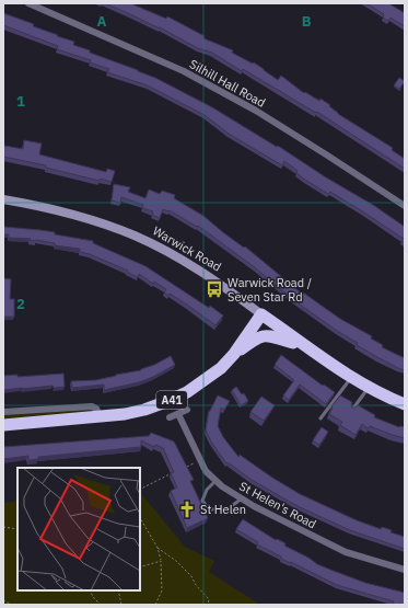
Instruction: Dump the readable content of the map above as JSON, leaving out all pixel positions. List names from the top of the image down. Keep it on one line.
{"streets":{"highway":["Warwick Road","A41"],"street":["Silhill Hall Road","St Helen's Road"]},"crossings":[["Warwick Road","A41"]],"places":{"bus stop":["Warwick Road / Seven Star Rd"],"church":["St Helen"]},"grid":{"columns":["A","B"],"rows":["1","2"]}}
